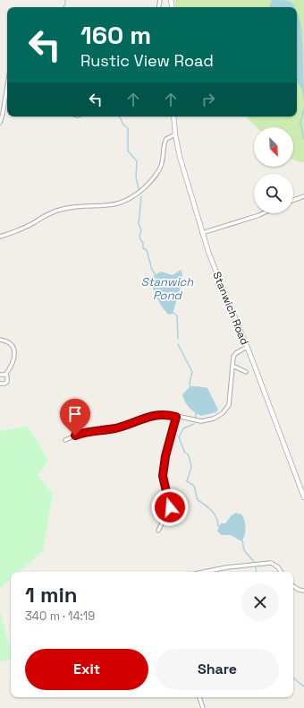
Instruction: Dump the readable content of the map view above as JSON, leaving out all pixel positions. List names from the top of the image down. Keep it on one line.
{"streets":{"street":["Stanwich Road"]},"water":["Stanwich Pond"],"north":"bottom right","page":{"turn":["160 m","Rustic View Road"],"heading":["1 min","340 m · 14:19"],"buttons":["Exit","Share"]}}
